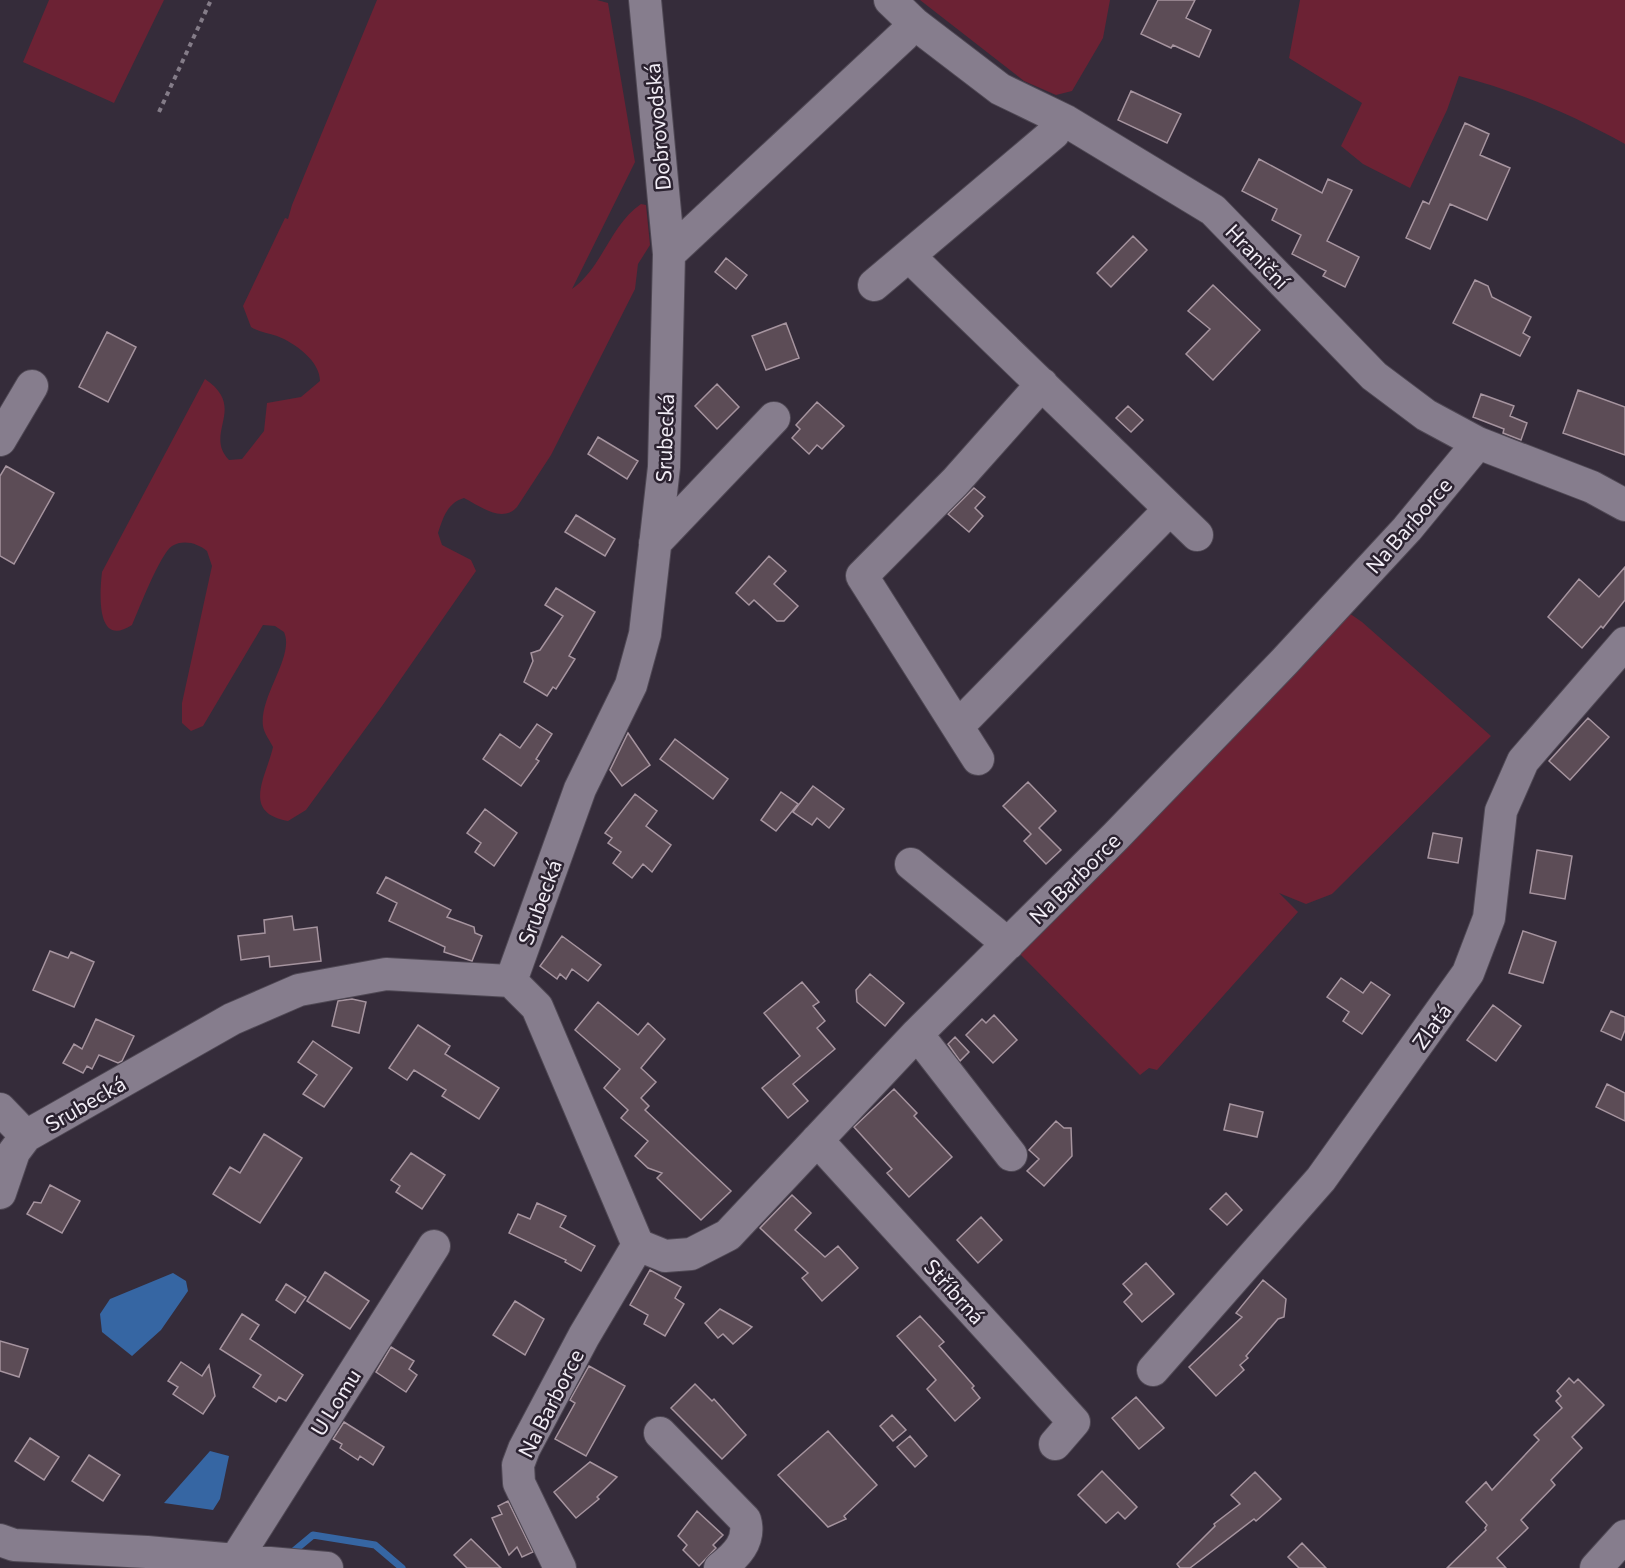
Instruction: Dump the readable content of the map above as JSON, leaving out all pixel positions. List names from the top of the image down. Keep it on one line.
{"streets":{"street":["Dobrovodská","Hraniční","Srubecká","Na Barborce","Zlatá","Stříbrná","U Lomu"]},"crossings":[["Dobrovodská","Srubecká"],["Hraniční","Na Barborce"],["Na Barborce","Stříbrná"]]}
